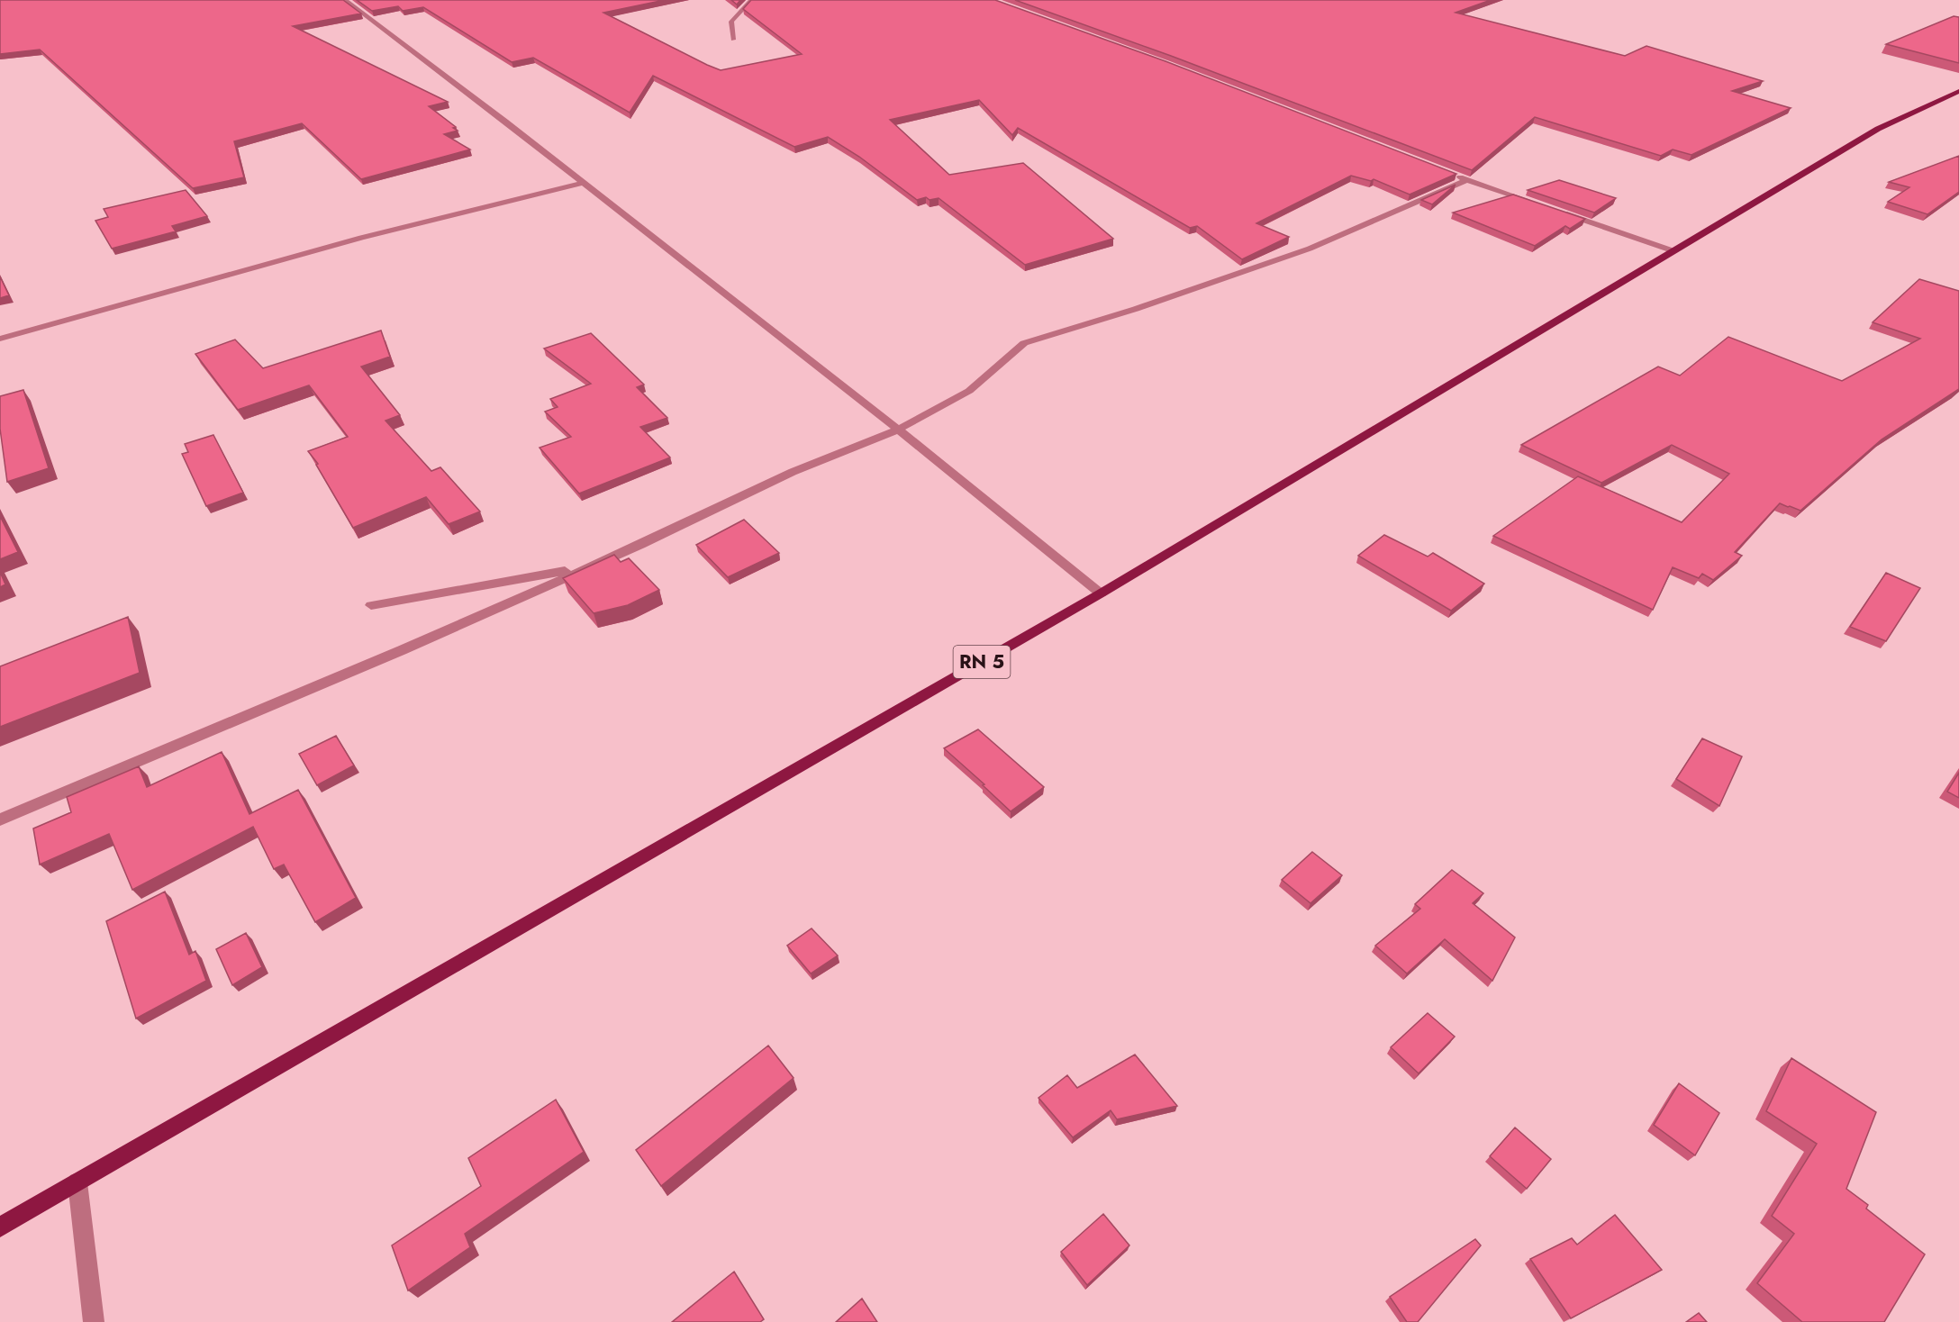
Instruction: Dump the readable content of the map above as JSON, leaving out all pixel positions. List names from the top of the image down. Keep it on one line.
{"streets":{"main road":["RN 5"]}}
